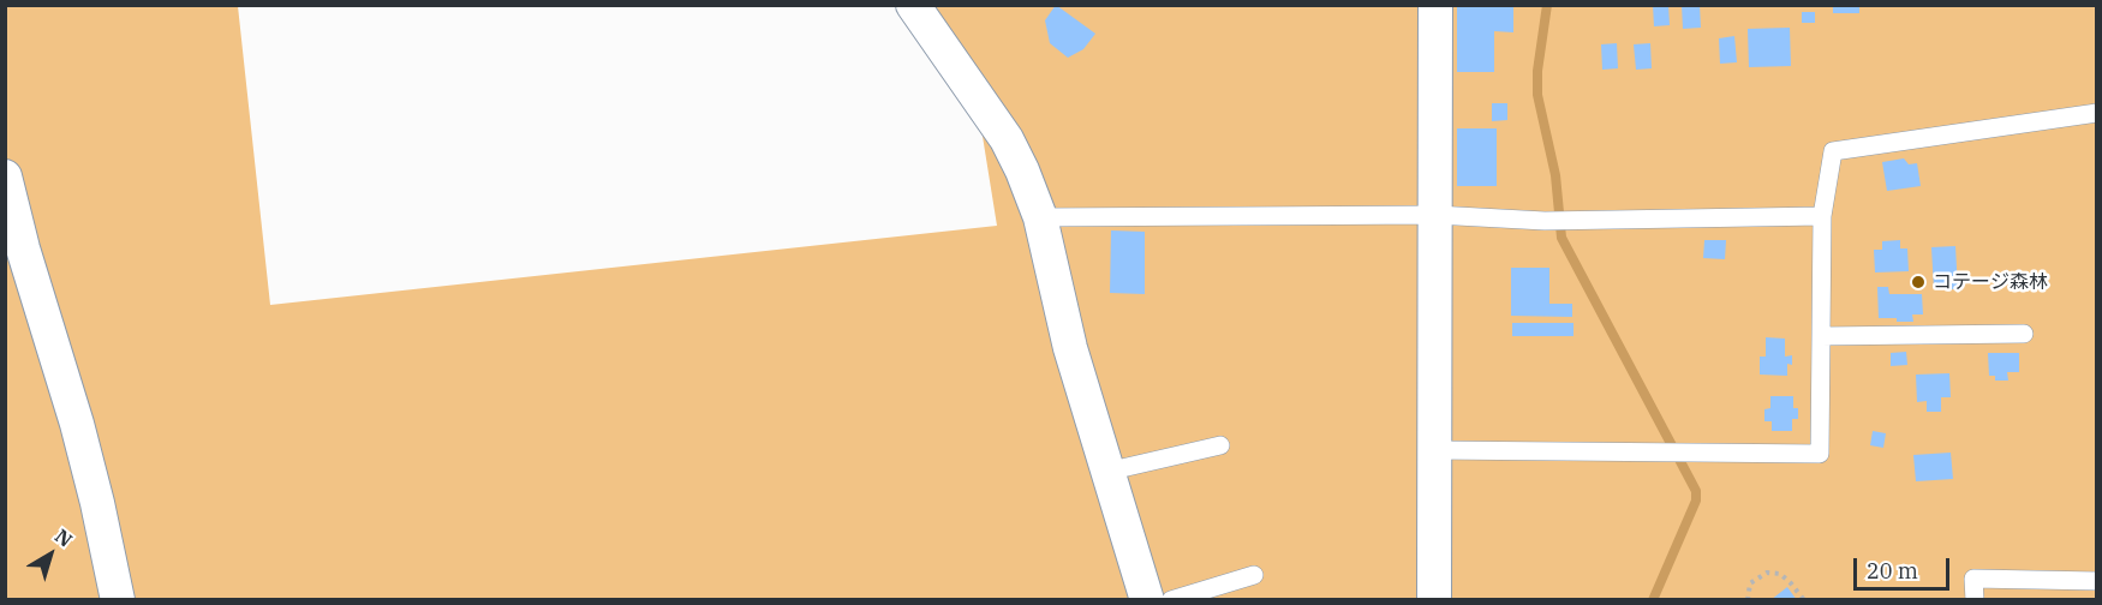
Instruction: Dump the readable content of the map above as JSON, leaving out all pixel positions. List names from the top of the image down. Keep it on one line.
{"places":["コテージ森林"],"scale_bar":"20 m","north":"top right"}
